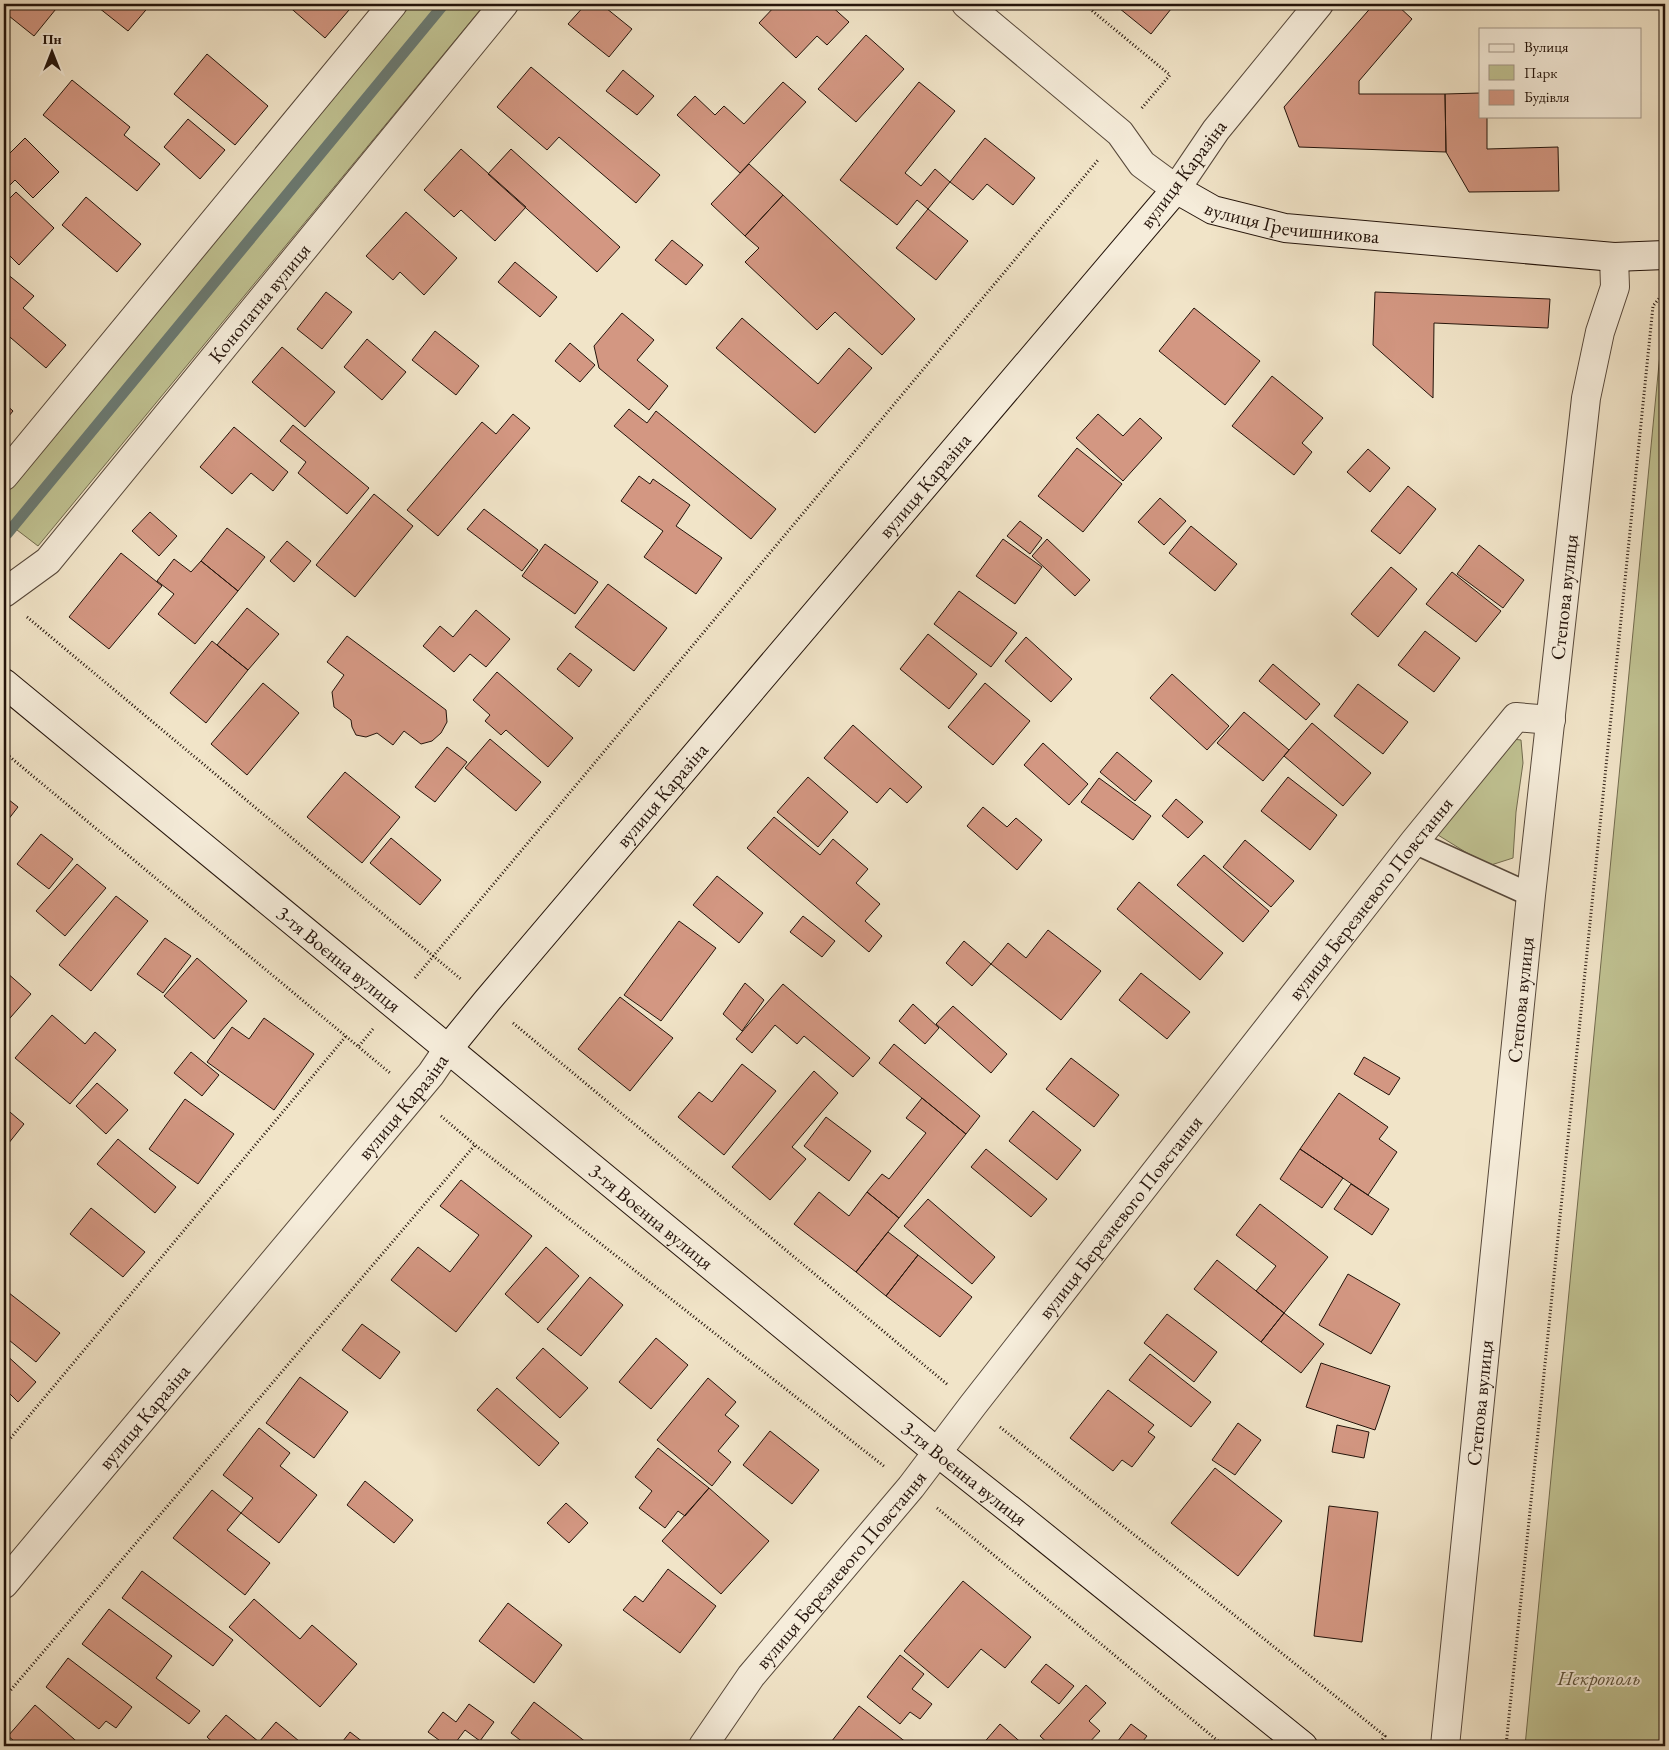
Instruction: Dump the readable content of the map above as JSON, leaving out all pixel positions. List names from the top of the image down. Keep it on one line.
{"streets":{"street":["вулиця Каразіна","вулиця Гречишникова","Конопатна вулиця","Степова вулиця","вулиця Березневого Повстання","3-тя Воєнна вулиця"]},"crossings":[["вулиця Каразіна","вулиця Гречишникова"],["вулиця Каразіна","3-тя Воєнна вулиця"],["вулиця Гречишникова","Степова вулиця"],["Степова вулиця","вулиця Березневого Повстання"],["вулиця Березневого Повстання","3-тя Воєнна вулиця"]],"parks":["Некрополь"],"legend":["Вулиця","Парк","Будівля"],"north":"top"}
